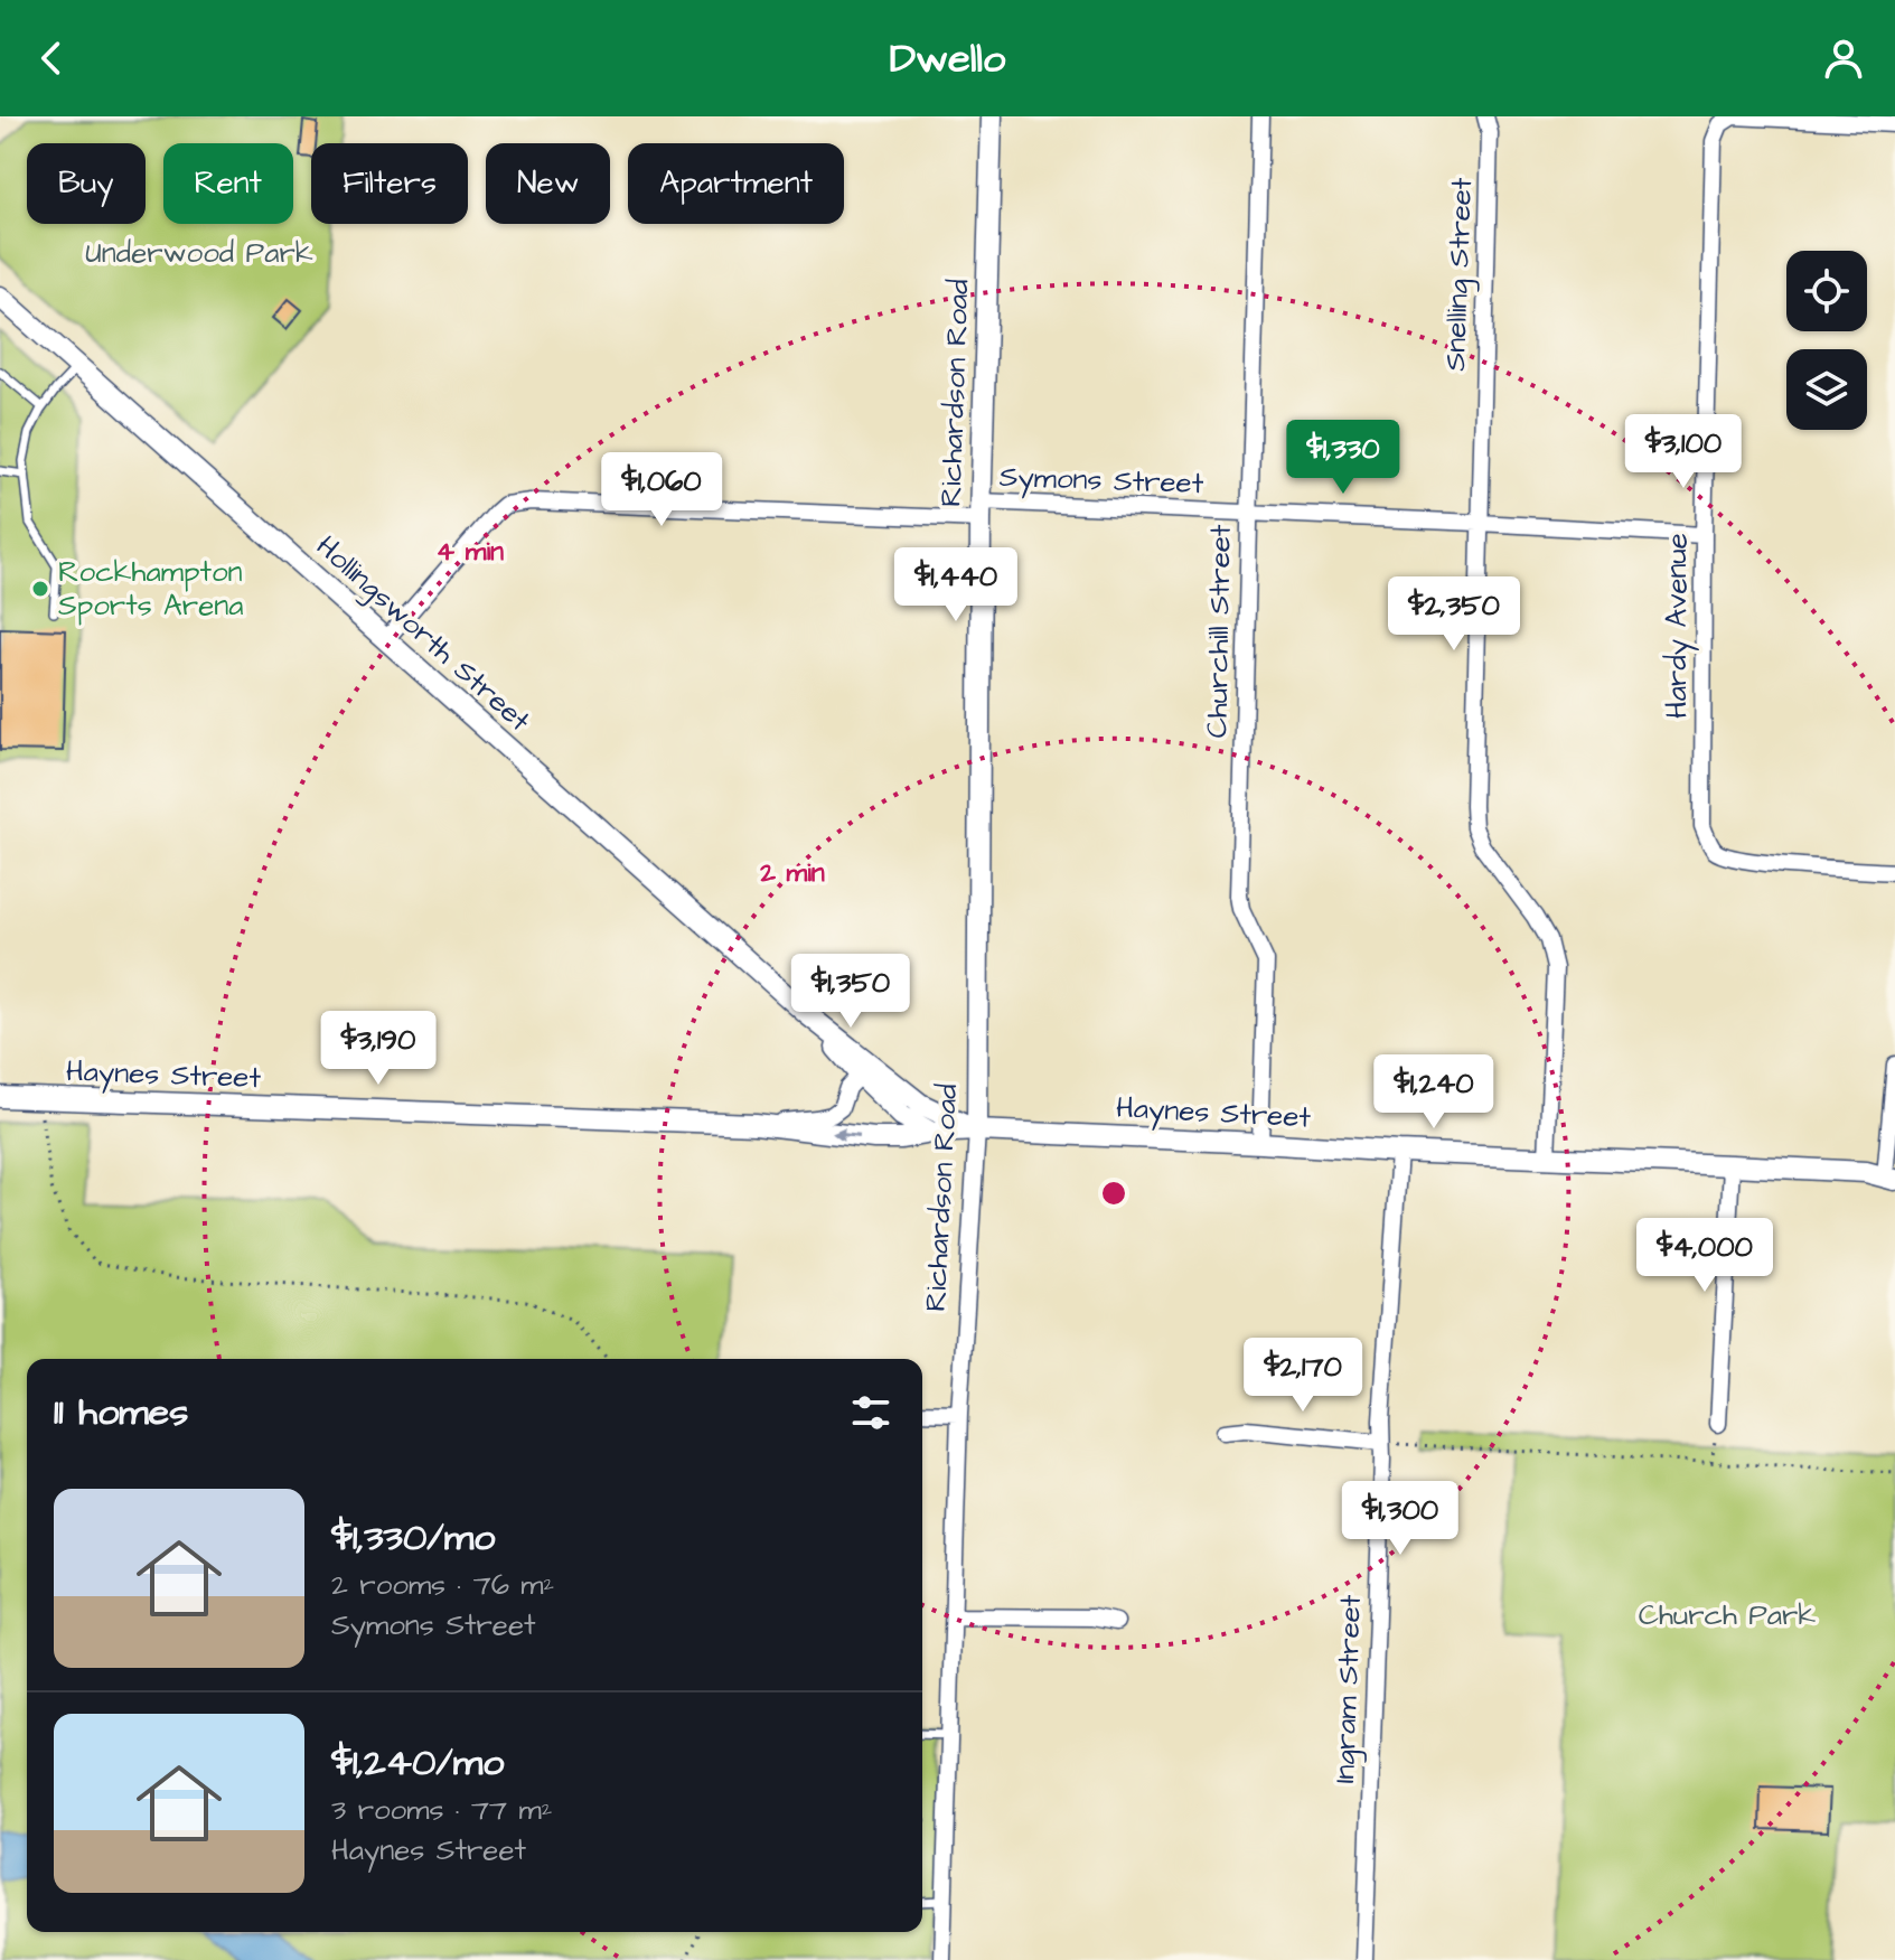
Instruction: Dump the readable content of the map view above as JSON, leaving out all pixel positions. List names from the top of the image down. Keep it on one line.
{"streets":{"street":["Snelling Street","Richardson Road","Symons Street","Hardy Avenue","Churchill Street","Hollingsworth Street","Haynes Street","Ingram Street"]},"crossings":[["Snelling Street","Symons Street"],["Snelling Street","Haynes Street"],["Richardson Road","Symons Street"],["Richardson Road","Hollingsworth Street"],["Richardson Road","Haynes Street"],["Symons Street","Hardy Avenue"],["Symons Street","Churchill Street"],["Symons Street","Hollingsworth Street"],["Churchill Street","Haynes Street"],["Hollingsworth Street","Haynes Street"],["Haynes Street","Ingram Street"]],"parks":["Underwood Park","Church Park"],"places":["Rockhampton Sports Arena"],"page":{"header":"Dwello","chip":["Buy","Rent","Filters","New","Apartment"],"price":["$3,100","$1,330","$1,060","$1,440","$2,350","$1,350","$3,190","$1,240","$4,000","$2,170","$1,300"],"heading":"11 homes","list":[{"name":"$1,330/mo","note":"2 rooms · 76 m² · Symons Street"},{"name":"$1,240/mo","note":"3 rooms · 77 m² · Haynes Street"}]},"rings":["4 min","2 min"]}
